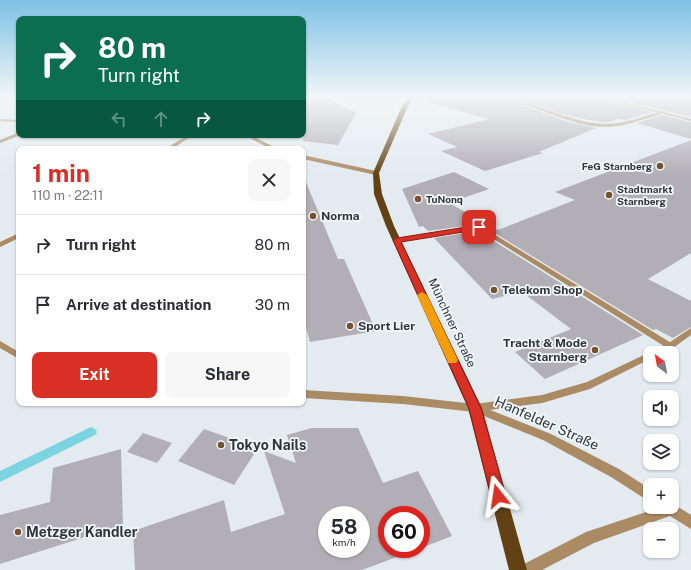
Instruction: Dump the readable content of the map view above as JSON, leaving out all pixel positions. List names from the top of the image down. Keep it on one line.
{"streets":{"main road":["Münchner Straße"],"street":["Hanfelder Straße"]},"crossings":[["Münchner Straße","Hanfelder Straße"]],"places":["FeG Starnberg","Stadtmarkt Starnberg","TuNonq","Norma","Telekom Shop","Sport Lier","Tracht & Mode Starnberg","Tokyo Nails","Metzger Kandler"],"north":"top left","page":{"turn":["80 m","Turn right"],"heading":["1 min","110 m · 22:11"],"list":[{"name":"Turn right","value":"80 m"},{"name":"Arrive at destination","value":"30 m"}],"buttons":["Exit","Share"],"map_buttons":["+","−"],"speed":"58 km/h","limit":"60"}}
